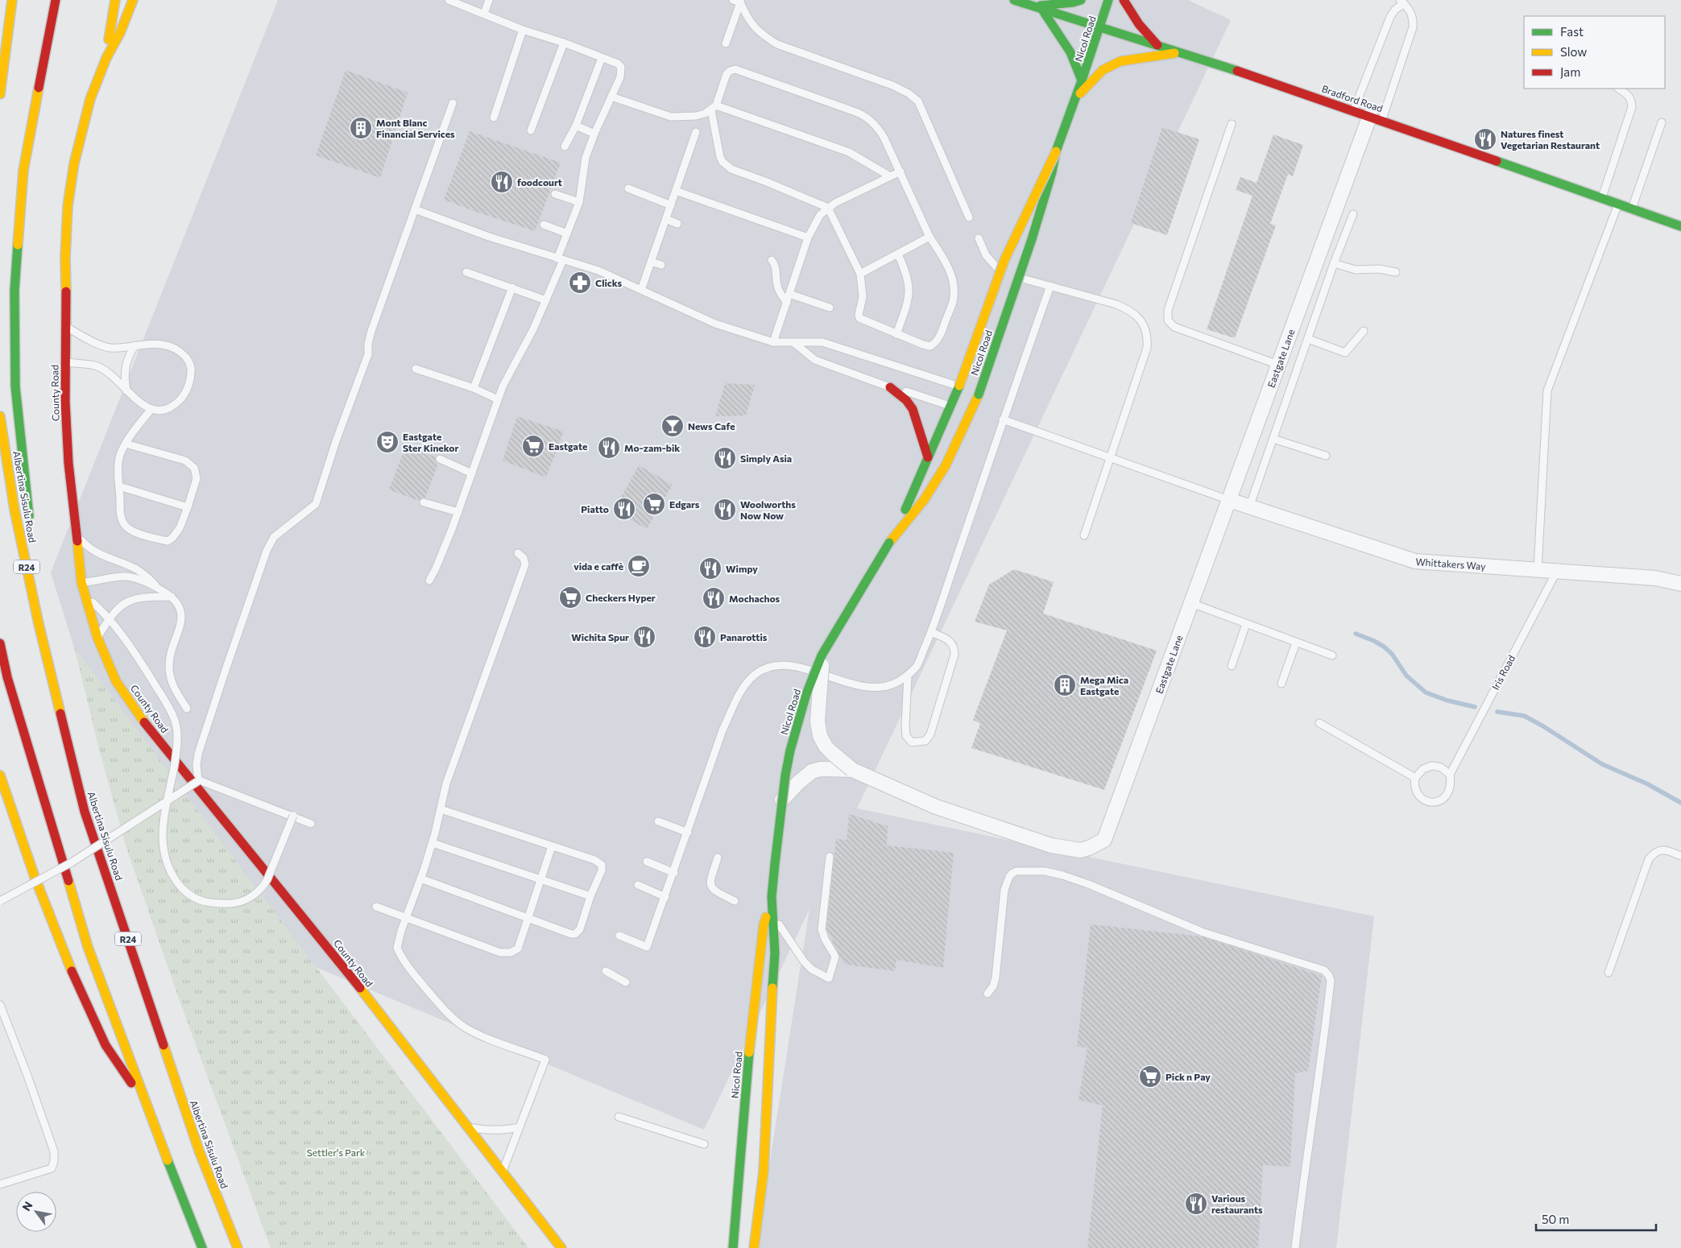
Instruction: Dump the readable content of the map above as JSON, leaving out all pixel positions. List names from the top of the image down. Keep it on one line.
{"streets":{"main road":["Nicol Road","Bradford Road","County Road","Albertina Sisulu Road","R24"],"street":["Eastgate Lane","Whittakers Way"],"lane":["Iris Road"]},"crossings":[["Nicol Road","Bradford Road"],["Nicol Road","Eastgate Lane"],["Bradford Road","Eastgate Lane"],["Eastgate Lane","Whittakers Way"],["Whittakers Way","Iris Road"]],"parks":["Settler's Park"],"places":{"building":["Mont Blanc Financial Services","Mega Mica Eastgate"],"restaurant":["Natures finest Vegetarian Restaurant","foodcourt","Mo-zam-bik","Simply Asia","Piatto","Woolworths Now Now","Wimpy","Mochachos","Wichita Spur","Panarottis","Various restaurants"],"pharmacy":["Clicks"],"bar":["News Cafe"],"theatre":["Eastgate Ster Kinekor"],"supermarket":["Eastgate","Edgars","Checkers Hyper","Pick n Pay"],"cafe":["vida e caffè"]},"legend":["Fast","Slow","Jam"],"scale_bar":"50 m","north":"top left"}
